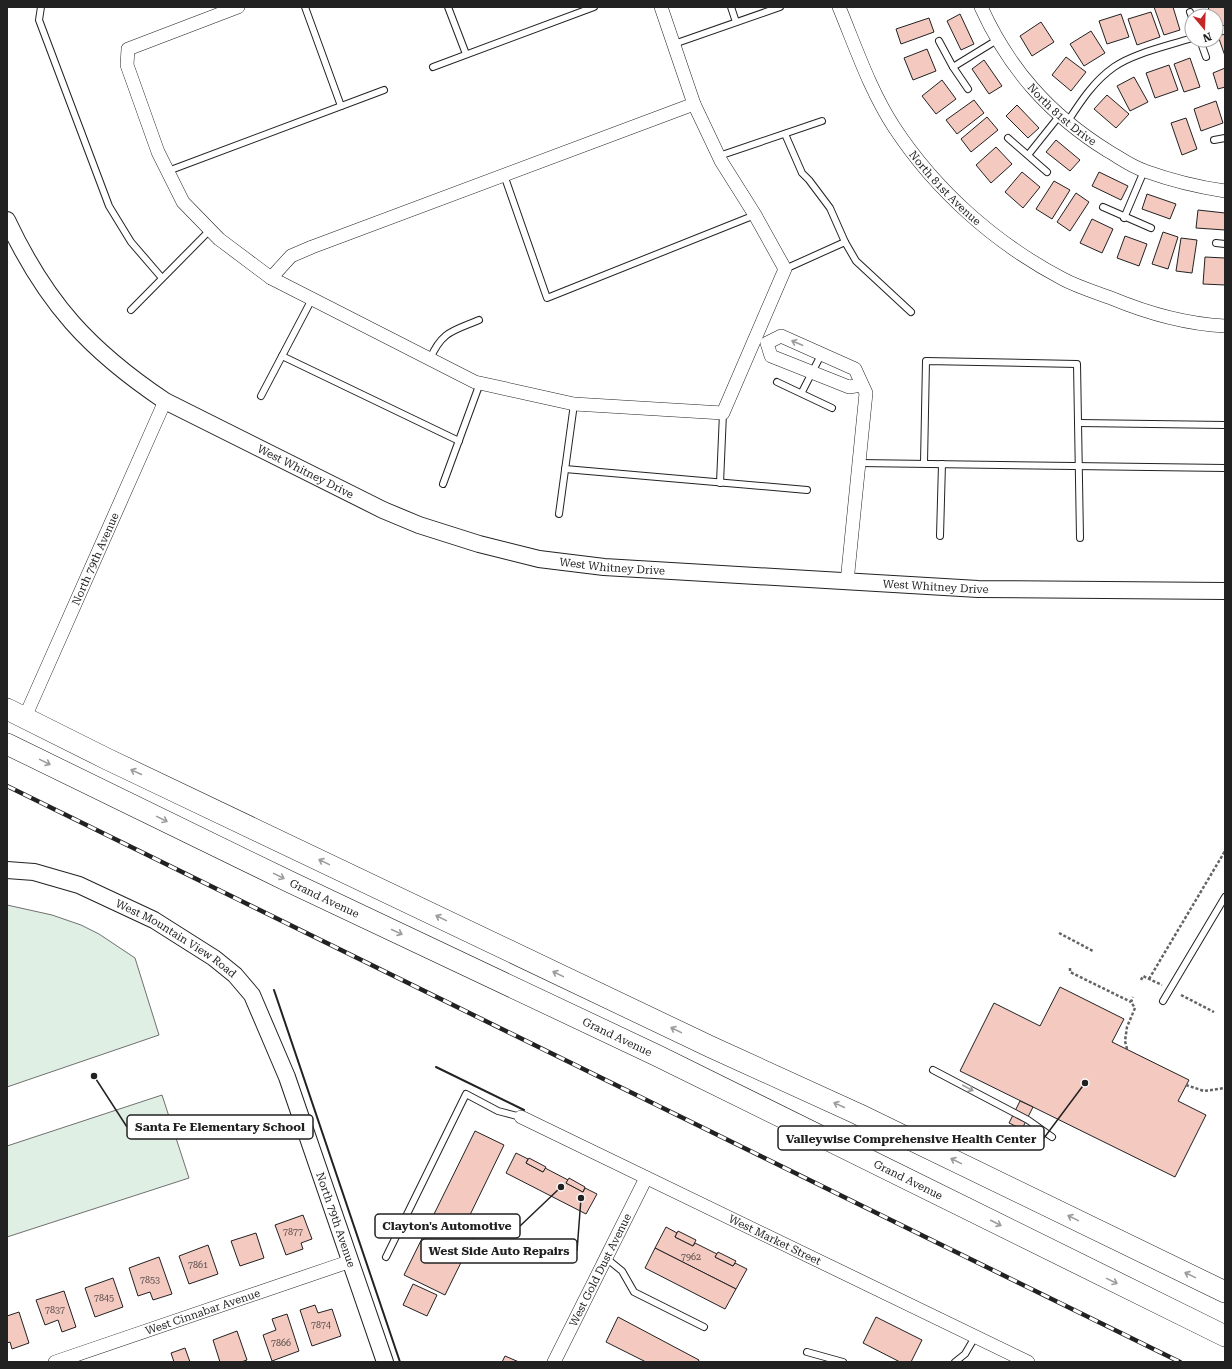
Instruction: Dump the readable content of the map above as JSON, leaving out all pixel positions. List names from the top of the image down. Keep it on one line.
{"streets":{"highway":["Grand Avenue"],"street":["North 81st Drive","North 81st Avenue","West Whitney Drive","North 79th Avenue","West Mountain View Road","West Market Street","West Gold Dust Avenue","West Cinnabar Avenue"]},"crossings":[["West Whitney Drive","North 79th Avenue"],["North 79th Avenue","West Mountain View Road"],["North 79th Avenue","West Cinnabar Avenue"],["West Market Street","West Gold Dust Avenue"]],"places":["Santa Fe Elementary School","Valleywise Comprehensive Health Center","Clayton's Automotive","West Side Auto Repairs"],"house_numbers":["7877","7962","7861","7853","7845","7837","7874","7866"],"north":"bottom"}
